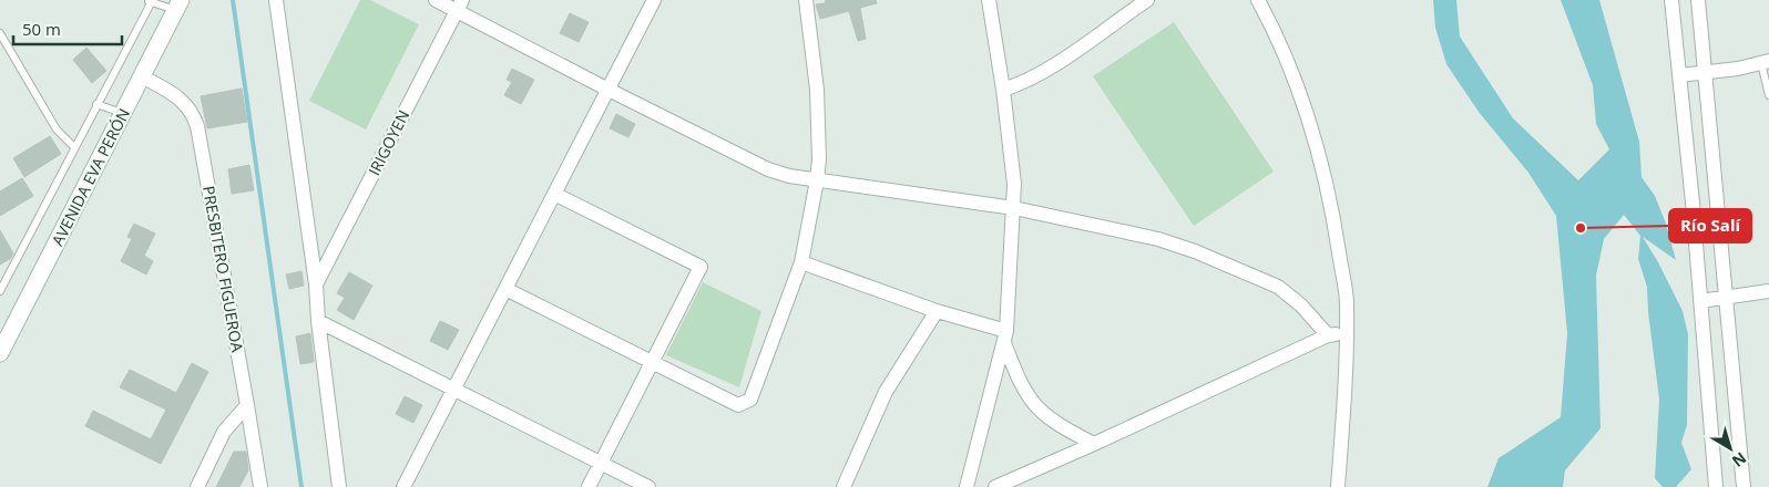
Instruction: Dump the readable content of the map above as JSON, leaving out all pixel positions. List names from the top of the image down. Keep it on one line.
{"streets":{"main road":["AVENIDA EVA PERÓN"],"street":["IRIGOYEN","PRESBITERO FIGUEROA"]},"crossings":[["AVENIDA EVA PERÓN","PRESBITERO FIGUEROA"]],"places":["Río Salí"],"scale_bar":"50 m","north":"bottom right"}
